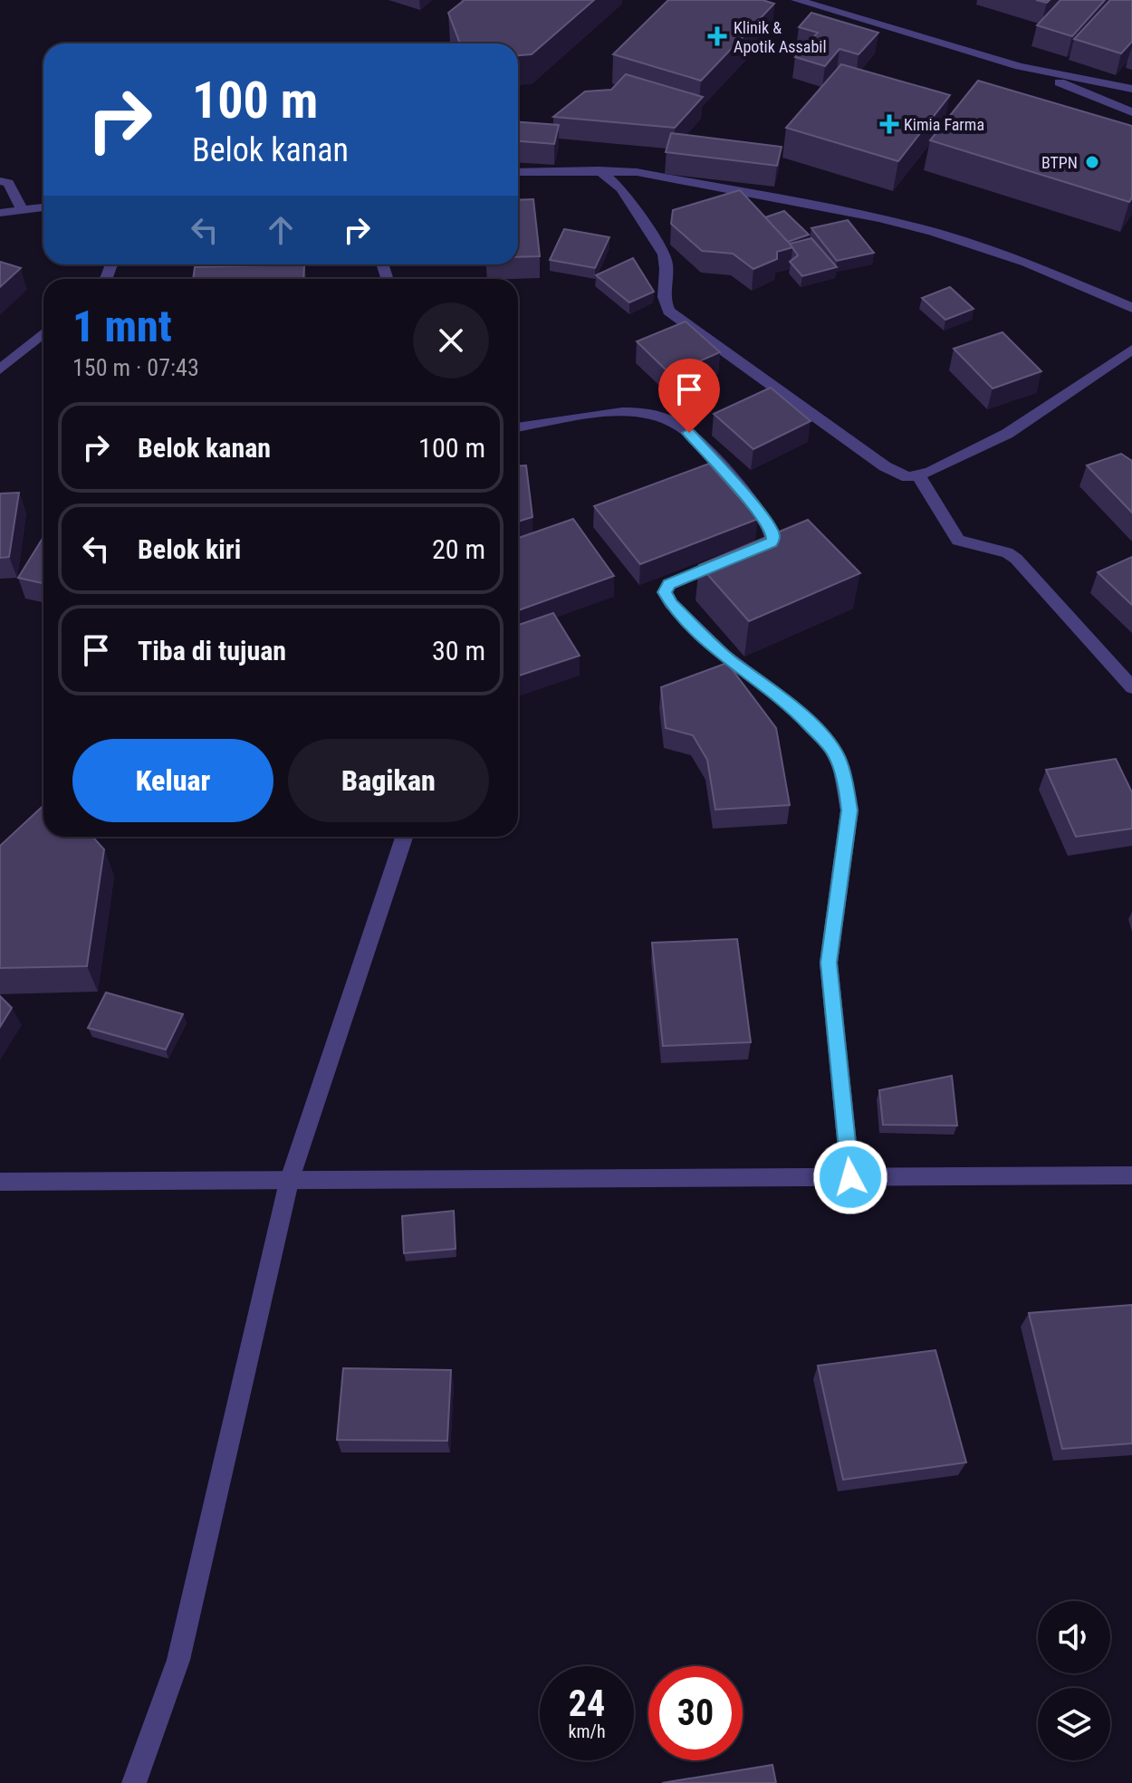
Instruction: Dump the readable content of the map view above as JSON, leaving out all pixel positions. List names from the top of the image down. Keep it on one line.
{"places":{"health":["Klinik & Apotik Assabil","Kimia Farma"],"other":["BTPN"]},"page":{"turn":["100 m","Belok kanan"],"heading":["1 mnt","150 m · 07:43"],"list":[{"name":"Belok kanan","value":"100 m"},{"name":"Belok kiri","value":"20 m"},{"name":"Tiba di tujuan","value":"30 m"}],"buttons":["Keluar","Bagikan"],"speed":"24 km/h","limit":"30"}}
